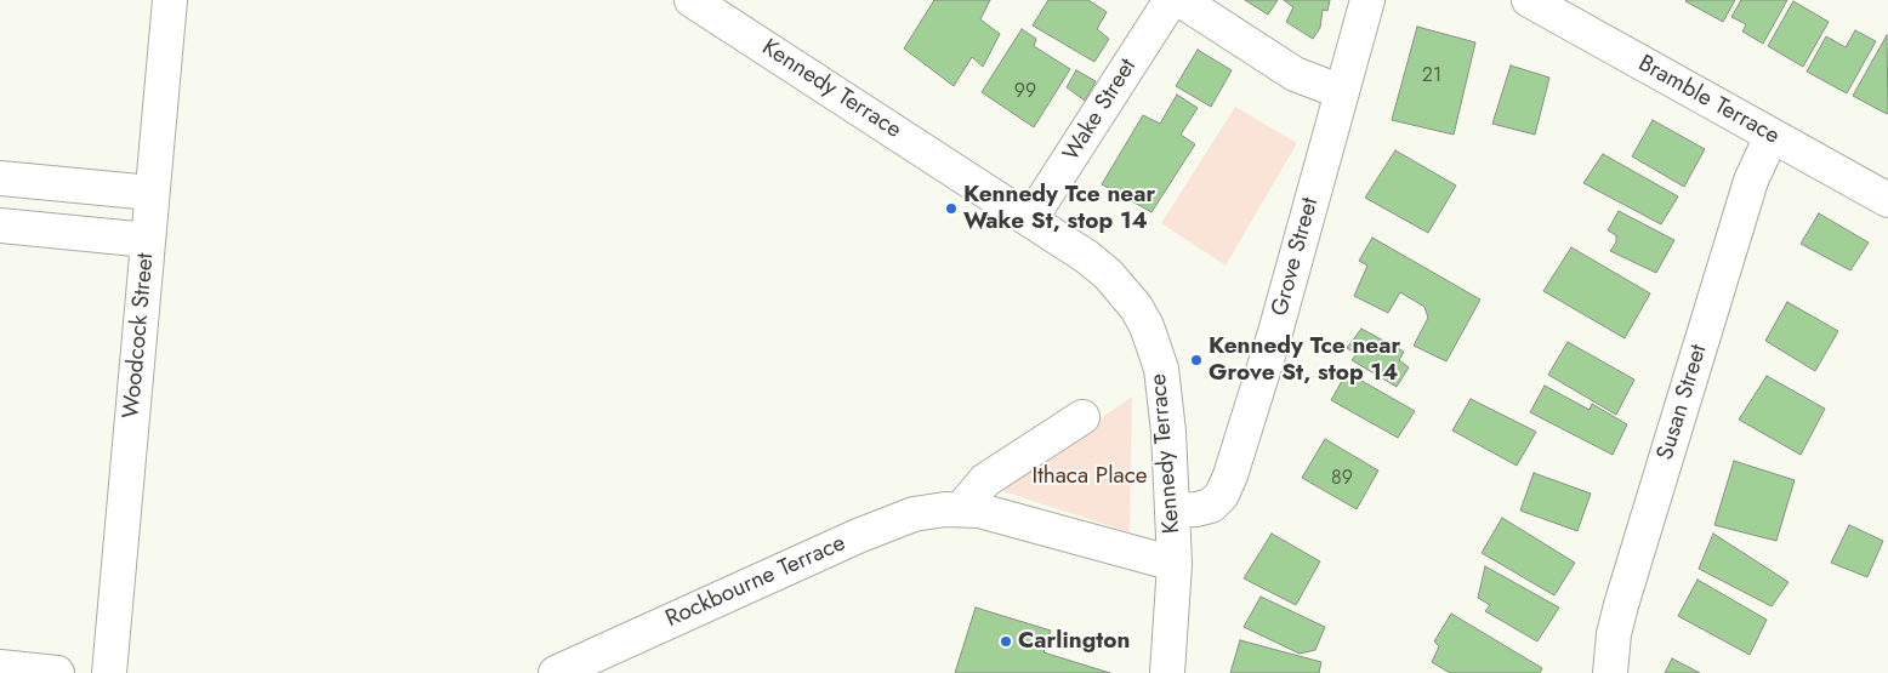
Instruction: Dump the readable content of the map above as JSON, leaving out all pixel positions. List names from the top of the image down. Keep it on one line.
{"streets":{"street":["Kennedy Terrace","Bramble Terrace","Wake Street","Grove Street","Woodcock Street","Susan Street","Rockbourne Terrace"]},"crossings":[["Kennedy Terrace","Wake Street"],["Kennedy Terrace","Grove Street"],["Kennedy Terrace","Rockbourne Terrace"],["Bramble Terrace","Susan Street"]],"parks":["Ithaca Place"],"places":["Kennedy Tce near Wake St, stop 14","Kennedy Tce near Grove St, stop 14","Carlington"],"house_numbers":["21","99","89"]}
